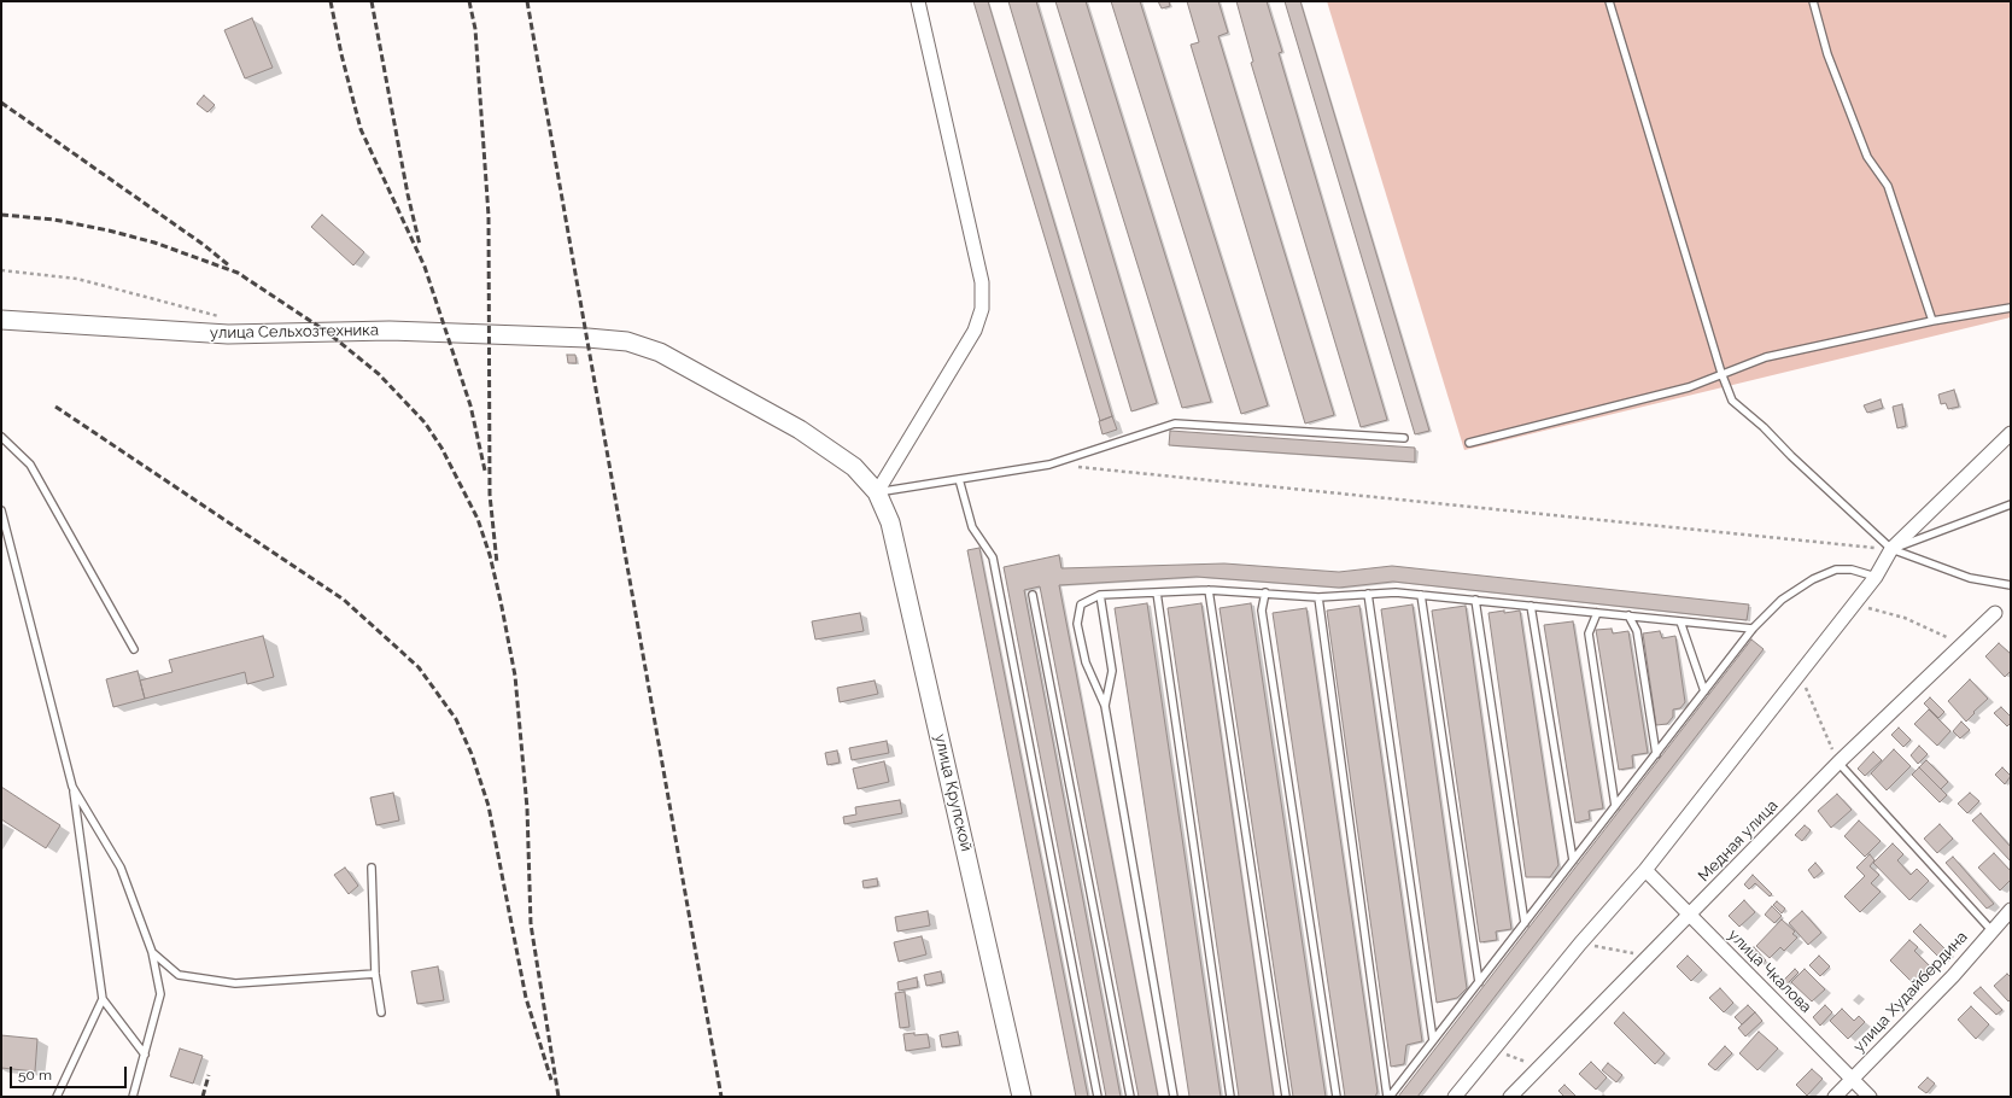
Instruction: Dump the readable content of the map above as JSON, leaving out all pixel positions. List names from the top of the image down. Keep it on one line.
{"streets":{"main road":["улица Сельхозтехника","улица Крупской"],"street":["Медная улица","улица Чкалова","улица Худайбердина"]},"crossings":[["улица Сельхозтехника","улица Крупской"],["Медная улица","улица Чкалова"],["улица Чкалова","улица Худайбердина"]],"scale_bar":"50 m"}
